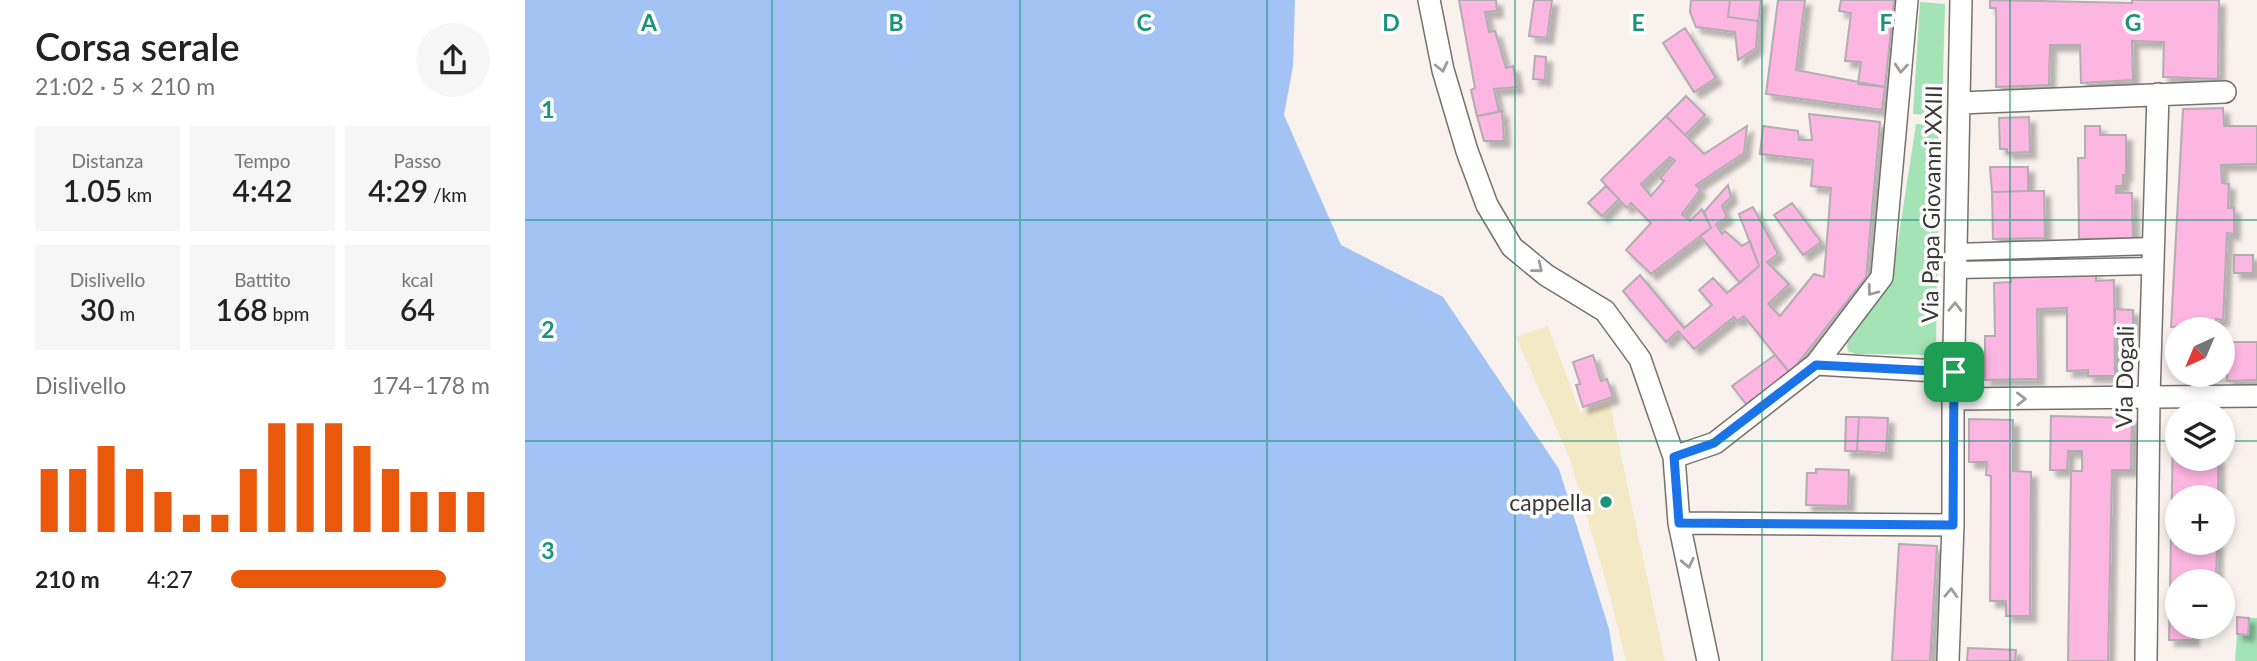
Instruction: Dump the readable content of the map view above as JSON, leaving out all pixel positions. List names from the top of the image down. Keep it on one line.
{"streets":{"street":["Via Papa Giovanni XXIII","Via Dogali"]},"places":["cappella"],"north":"bottom left","page":{"heading":["Corsa serale","21:02 · 5 × 210 m"],"stats":[["Distanza","1.05 km"],["Tempo","4:42"],["Passo","4:29 /km"],["Dislivello","30 m"],["Battito","168 bpm"],["kcal","64"]],"map_buttons":["+","−"],"chart":["Dislivello","174–178 m"],"list":[{"name":"210 m","note":"4:27"}]},"grid":{"columns":["A","B","C","D","E","F","G"],"rows":["1","2","3"]}}
